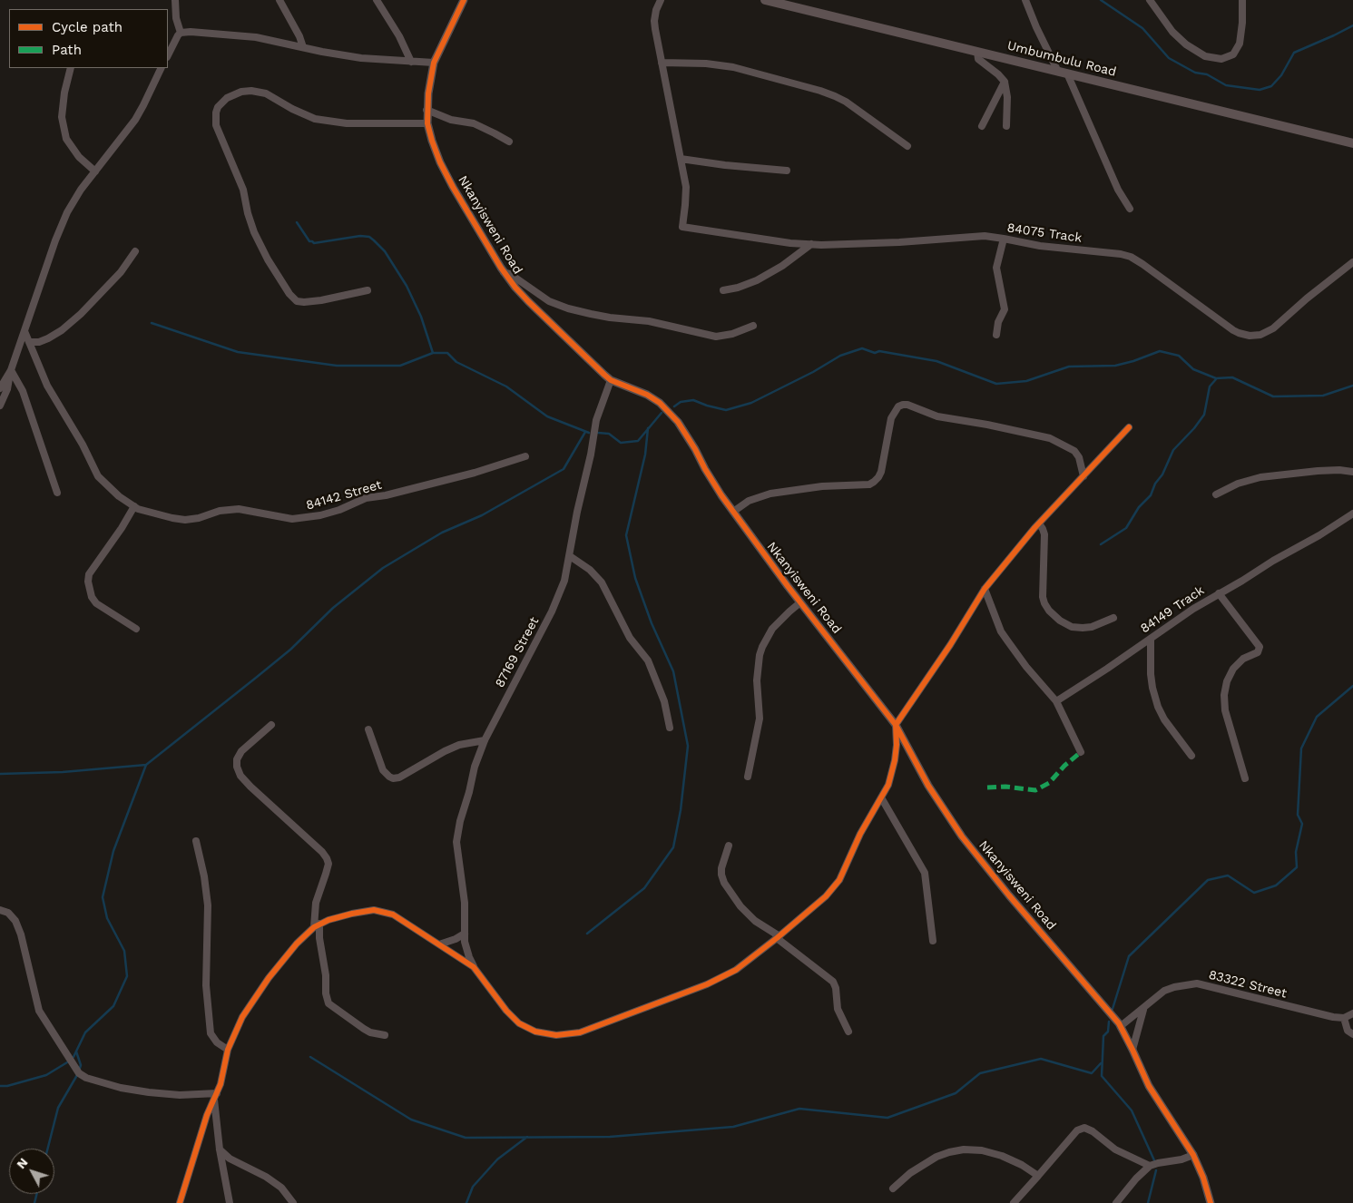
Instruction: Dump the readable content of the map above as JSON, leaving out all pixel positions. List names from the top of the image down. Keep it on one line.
{"streets":{"main road":["Umbumbulu Road"],"street":["Nkanyisweni Road","84075 Track","84142 Street","84149 Track","87169 Street","83322 Street"]},"crossings":[["Nkanyisweni Road","87169 Street"],["Nkanyisweni Road","83322 Street"]],"legend":["Cycle path","Path"],"north":"top left"}
